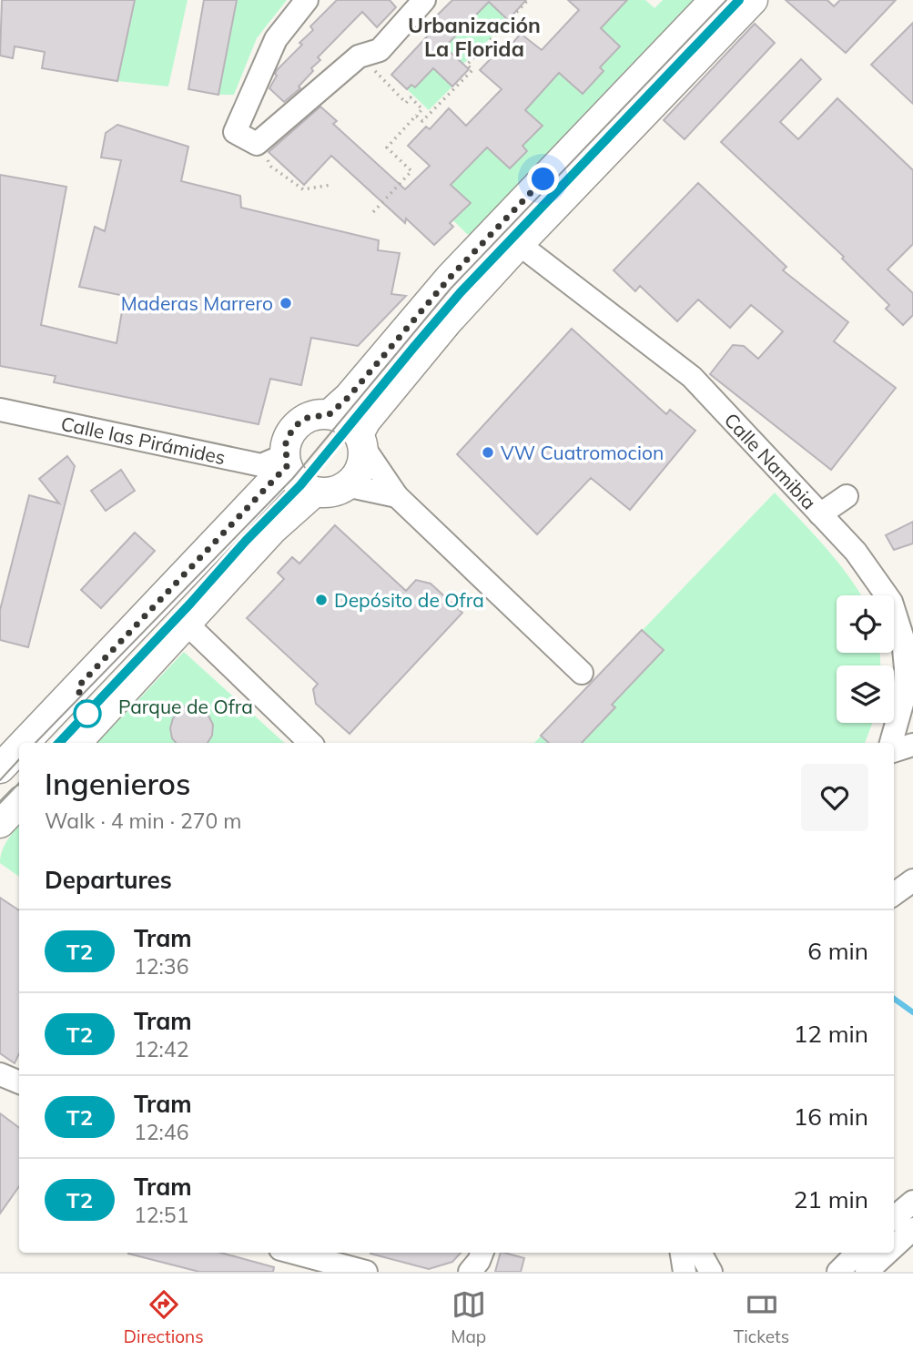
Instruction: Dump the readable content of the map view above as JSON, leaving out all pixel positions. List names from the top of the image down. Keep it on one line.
{"streets":{"street":["Calle las Pirámides","Calle Namibia"]},"districts":["Urbanización La Florida"],"parks":["Parque de Ofra"],"places":["Maderas Marrero","VW Cuatromocion","Depósito de Ofra"],"lines":["tram line T2"],"page":{"heading":[["Ingenieros","Walk · 4 min · 270 m"],"Departures"],"list":[{"mark":"T2","name":"Tram","note":"12:36","value":"6 min"},{"mark":"T2","name":"Tram","note":"12:42","value":"12 min"},{"mark":"T2","name":"Tram","note":"12:46","value":"16 min"},{"mark":"T2","name":"Tram","note":"12:51","value":"21 min"}],"tabs":["Directions","Map","Tickets"]}}
